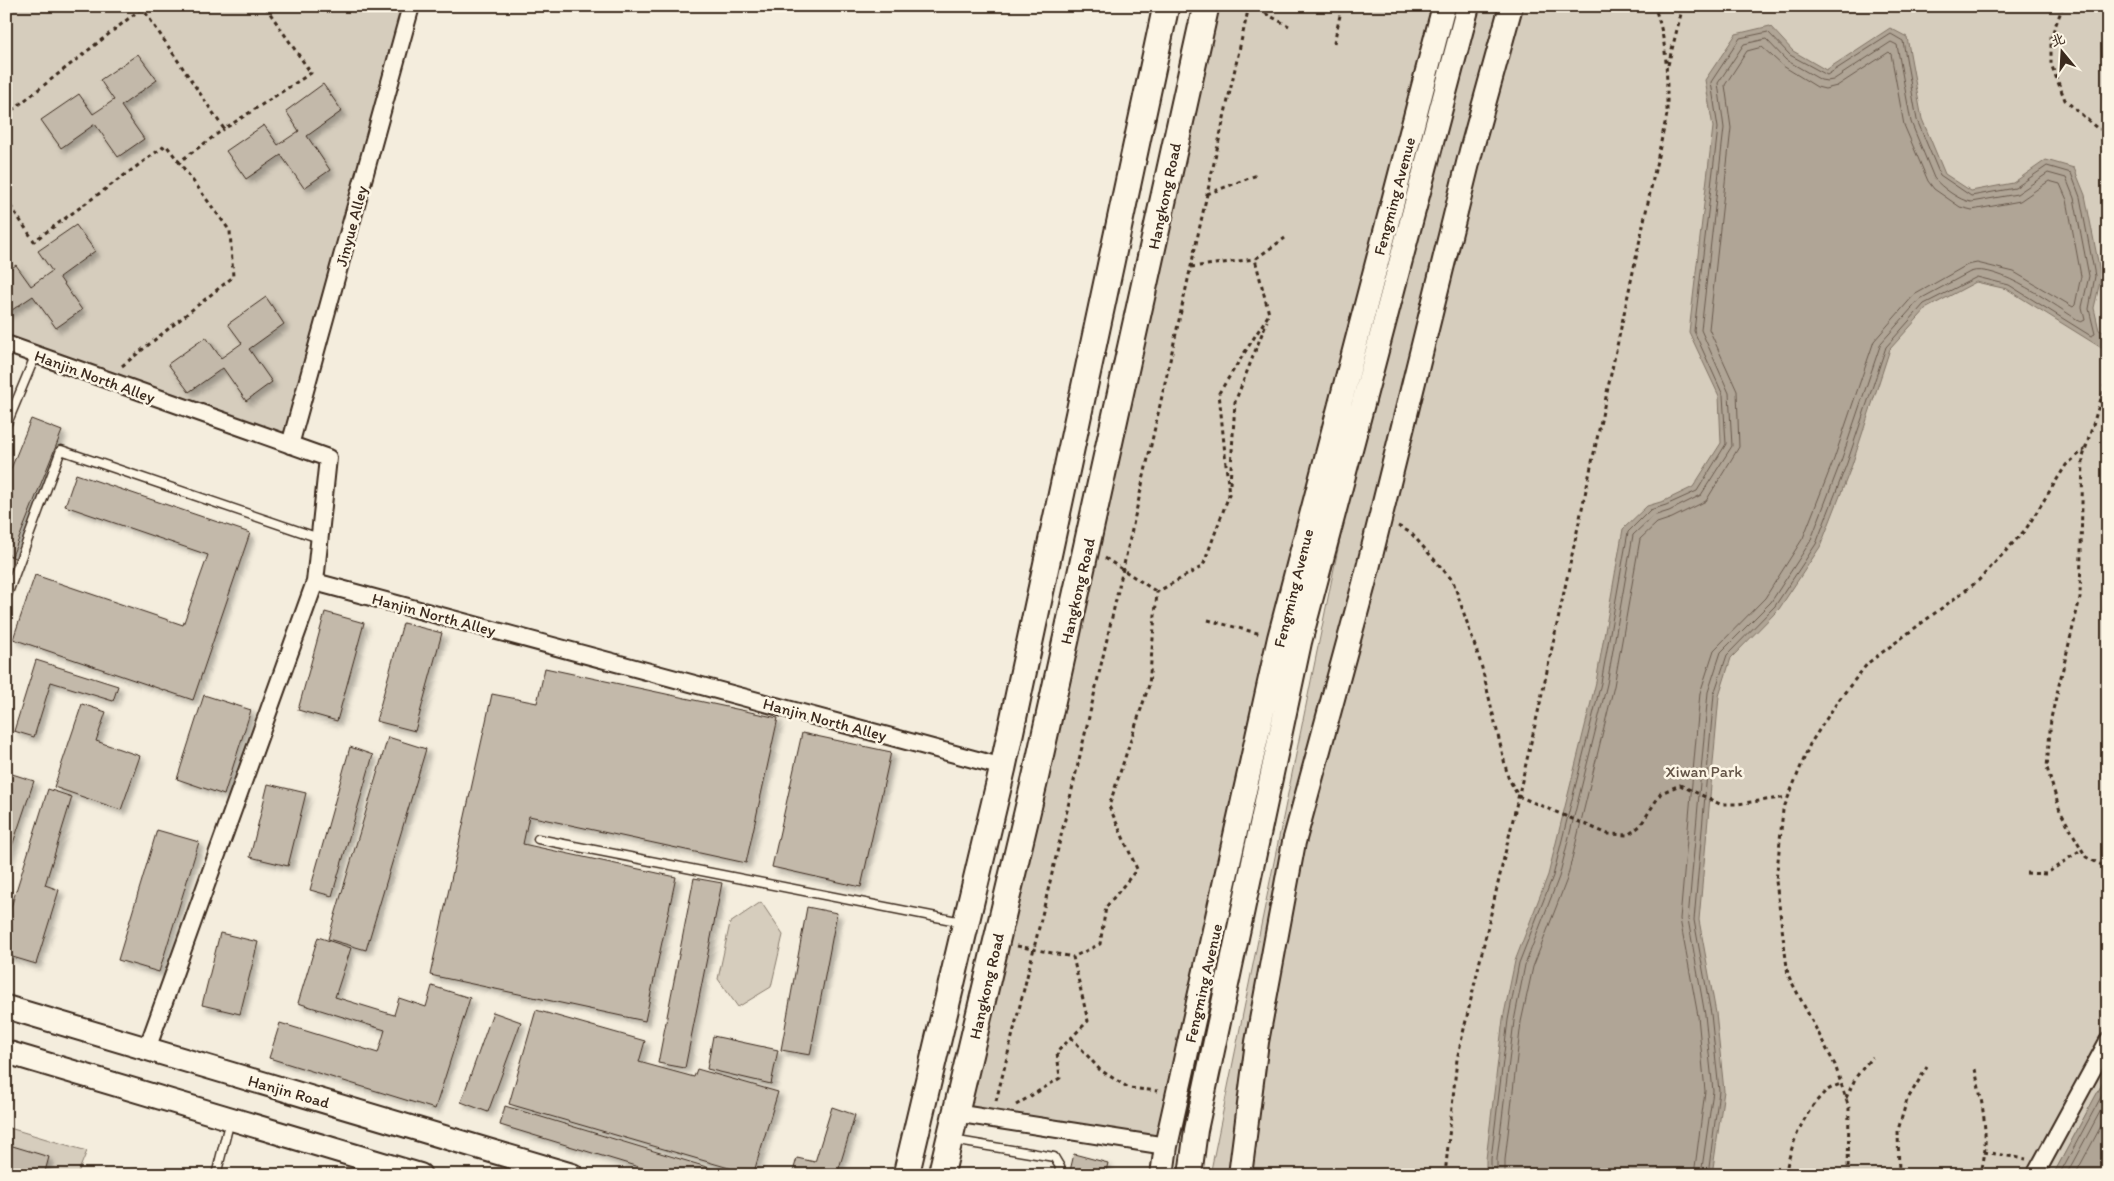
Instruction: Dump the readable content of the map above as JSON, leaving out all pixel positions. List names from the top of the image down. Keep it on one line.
{"streets":{"main road":["Hangkong Road","Fengming Avenue","Hanjin Road"],"street":["Jinyue Alley","Hanjin North Alley"]},"crossings":[["Hangkong Road","Hanjin North Alley"],["Jinyue Alley","Hanjin North Alley"]],"parks":["Xiwan Park"],"north":"top"}
